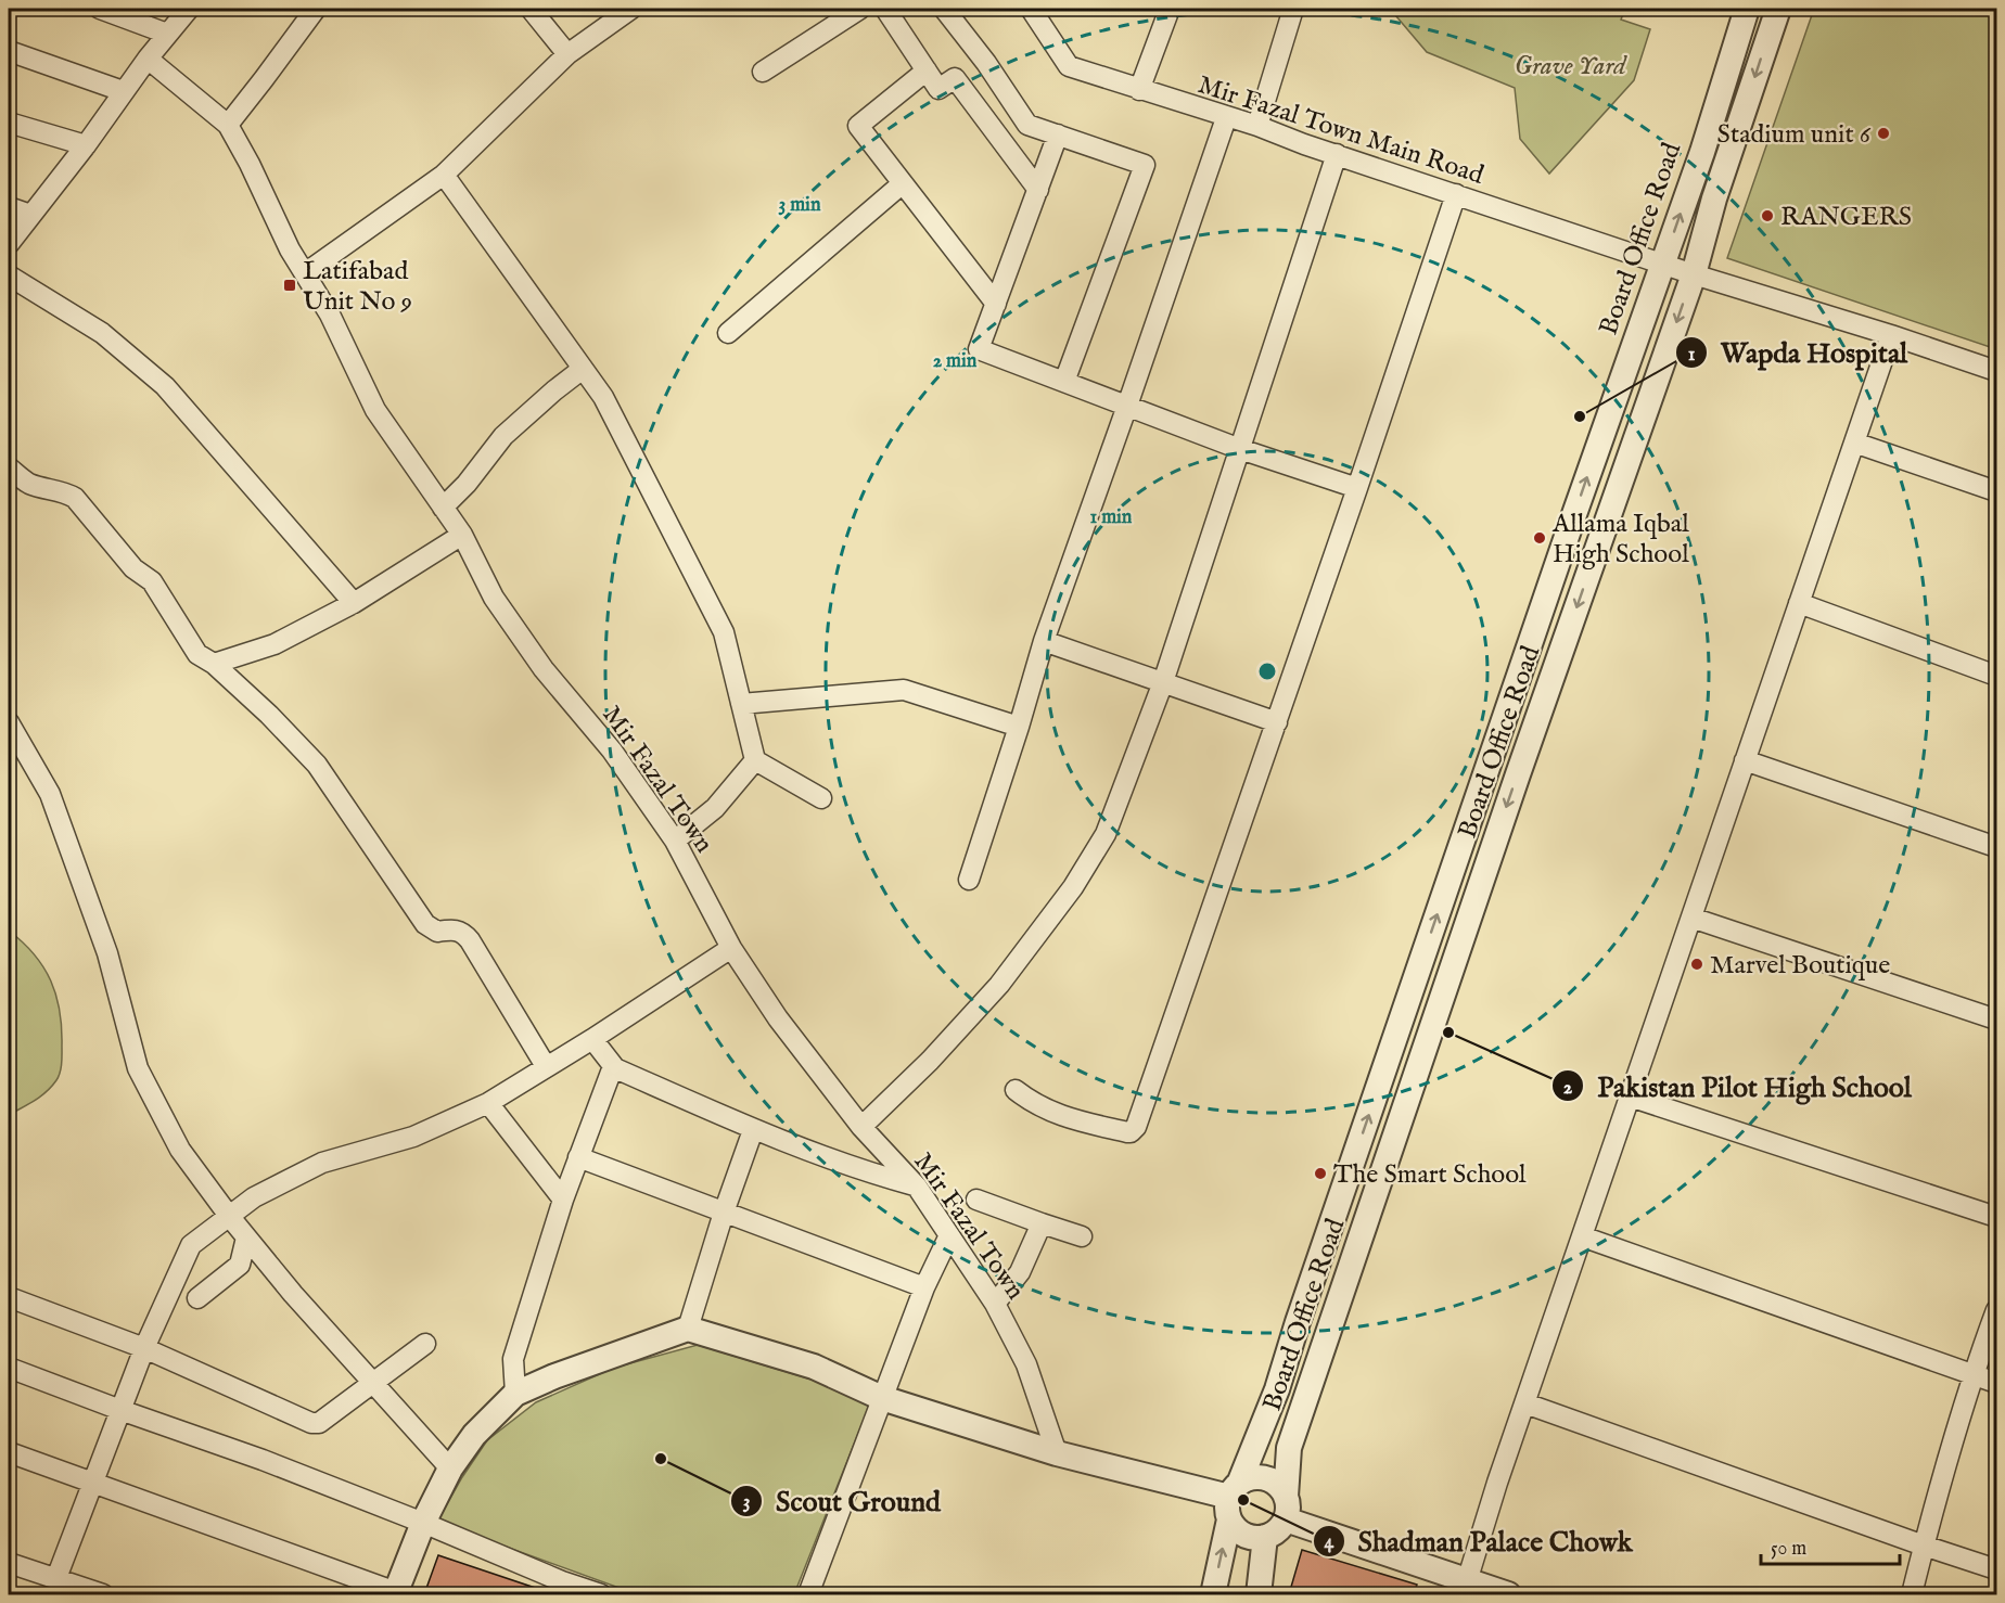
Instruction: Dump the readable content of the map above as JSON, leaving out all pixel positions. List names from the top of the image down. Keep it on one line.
{"streets":{"street":["Mir Fazal Town Main Road","Board Office Road","Mir Fazal Town"]},"crossings":[["Mir Fazal Town Main Road","Board Office Road"]],"parks":["Grave Yard"],"places":{"other":["Stadium unit 6","RANGERS","Wapda Hospital","Allama Iqbal High School","Marvel Boutique","Pakistan Pilot High School","The Smart School","Scout Ground","Shadman Palace Chowk"],"transit":["Latifabad Unit No 9"]},"scale_bar":"50 m","rings":["3 min","2 min","1 min"]}
